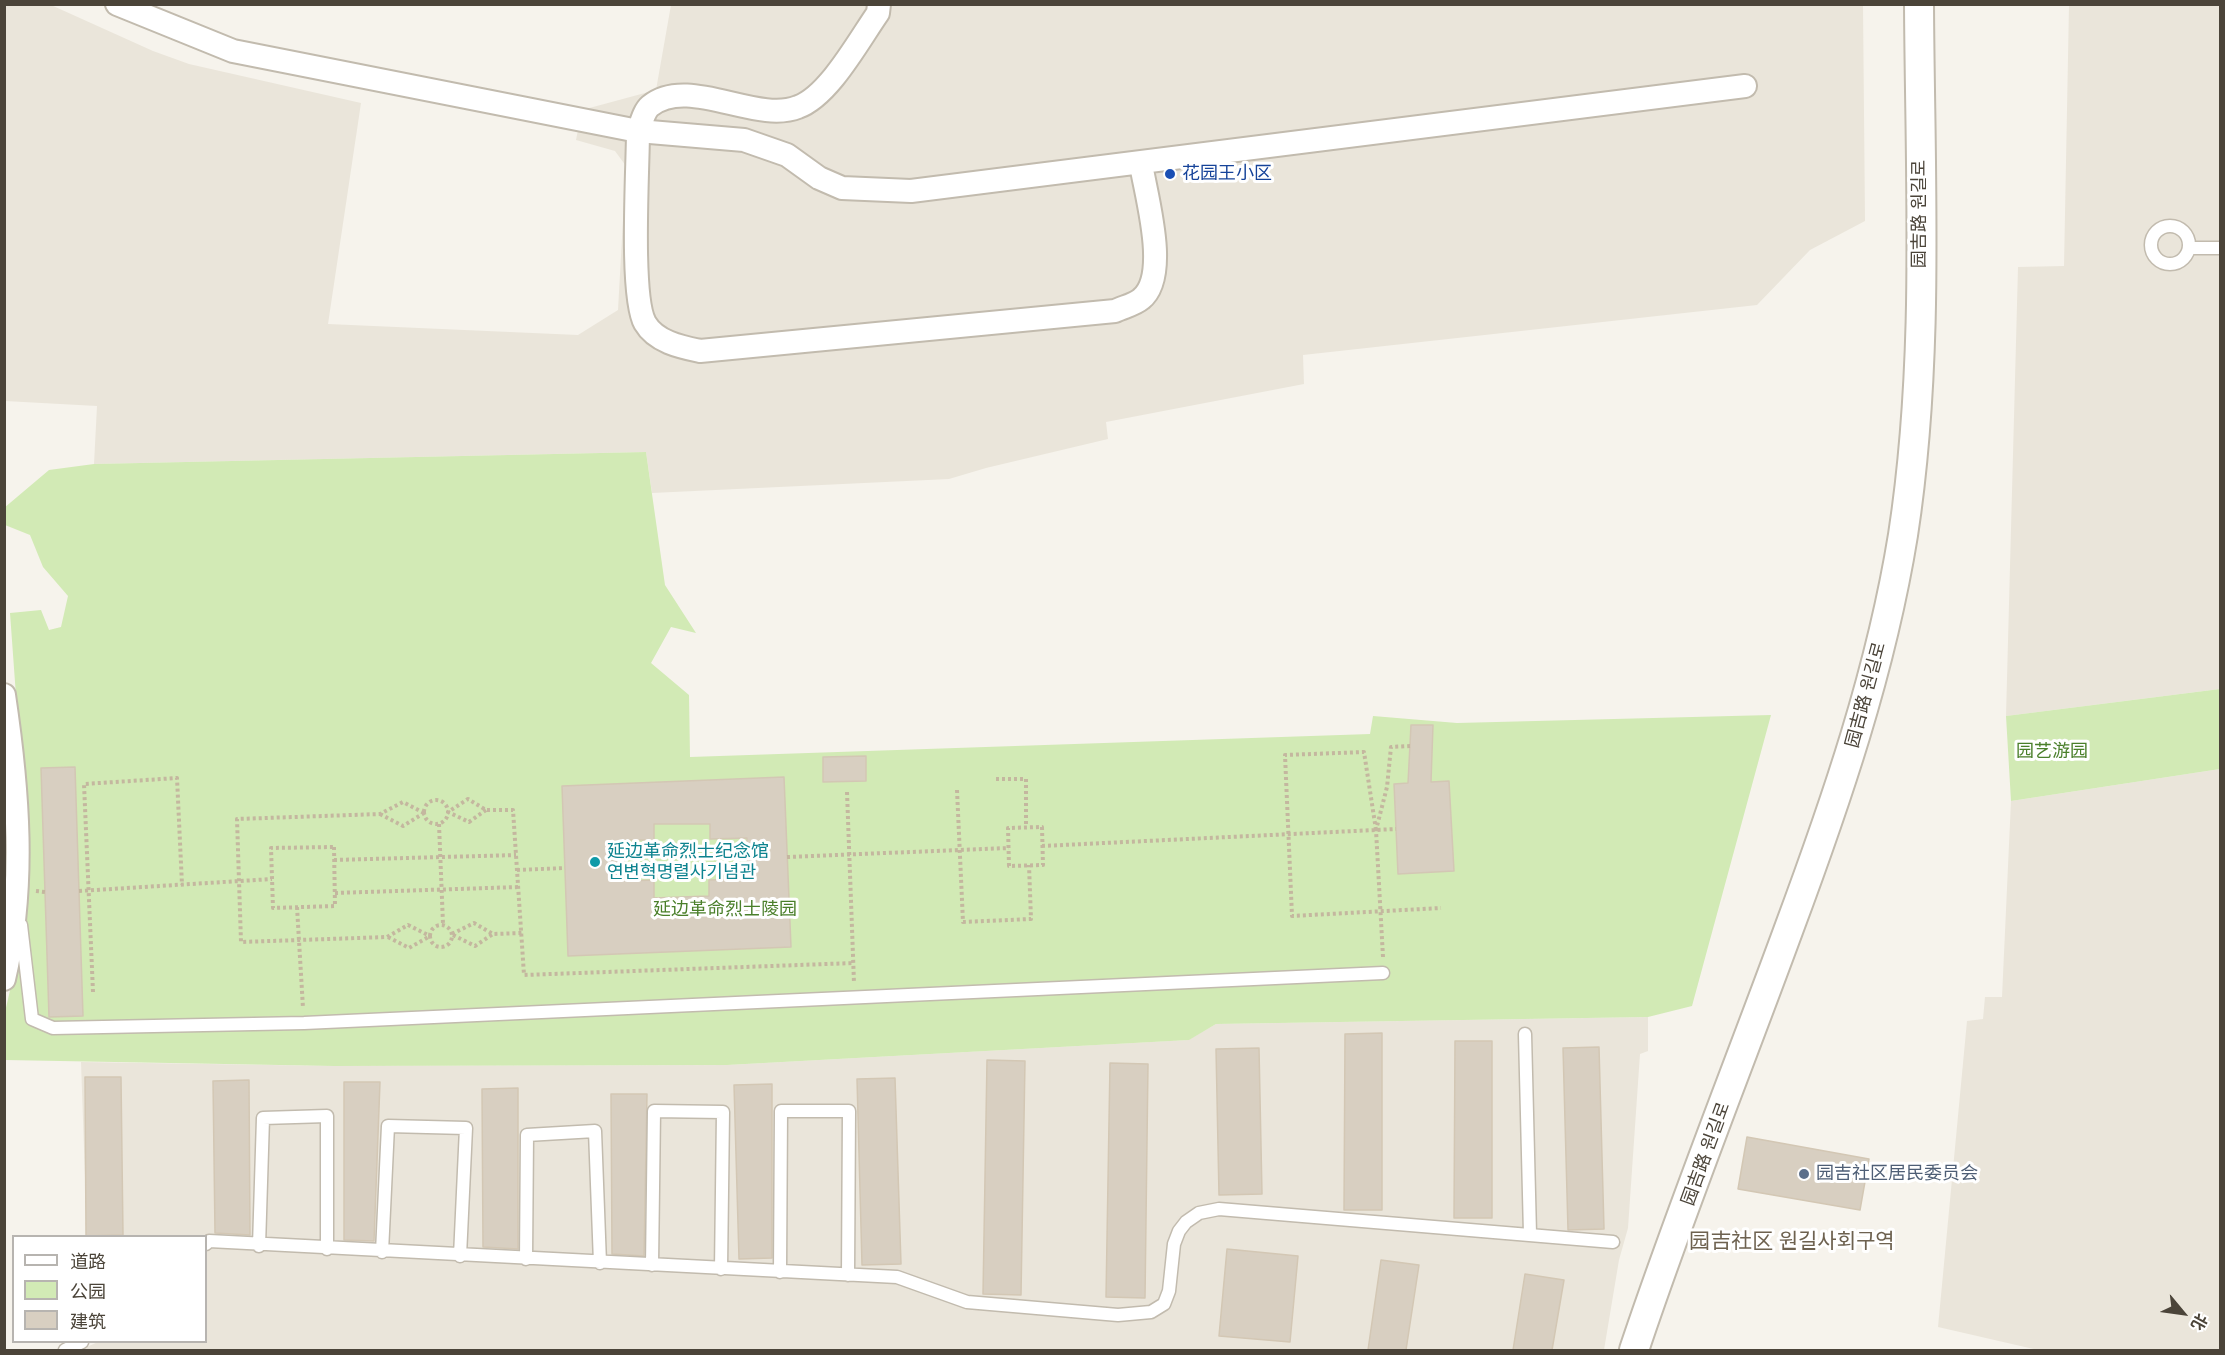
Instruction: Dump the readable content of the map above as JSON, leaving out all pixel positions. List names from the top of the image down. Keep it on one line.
{"streets":{"street":["园吉路 원길로"]},"districts":["园吉社区 원길사회구역"],"parks":["园艺游园","延边革命烈士陵园"],"places":["花园王小区","延边革命烈士纪念馆 연변혁명렬사기념관","园吉社区居民委员会"],"legend":["道路","公园","建筑"],"north":"bottom right"}
